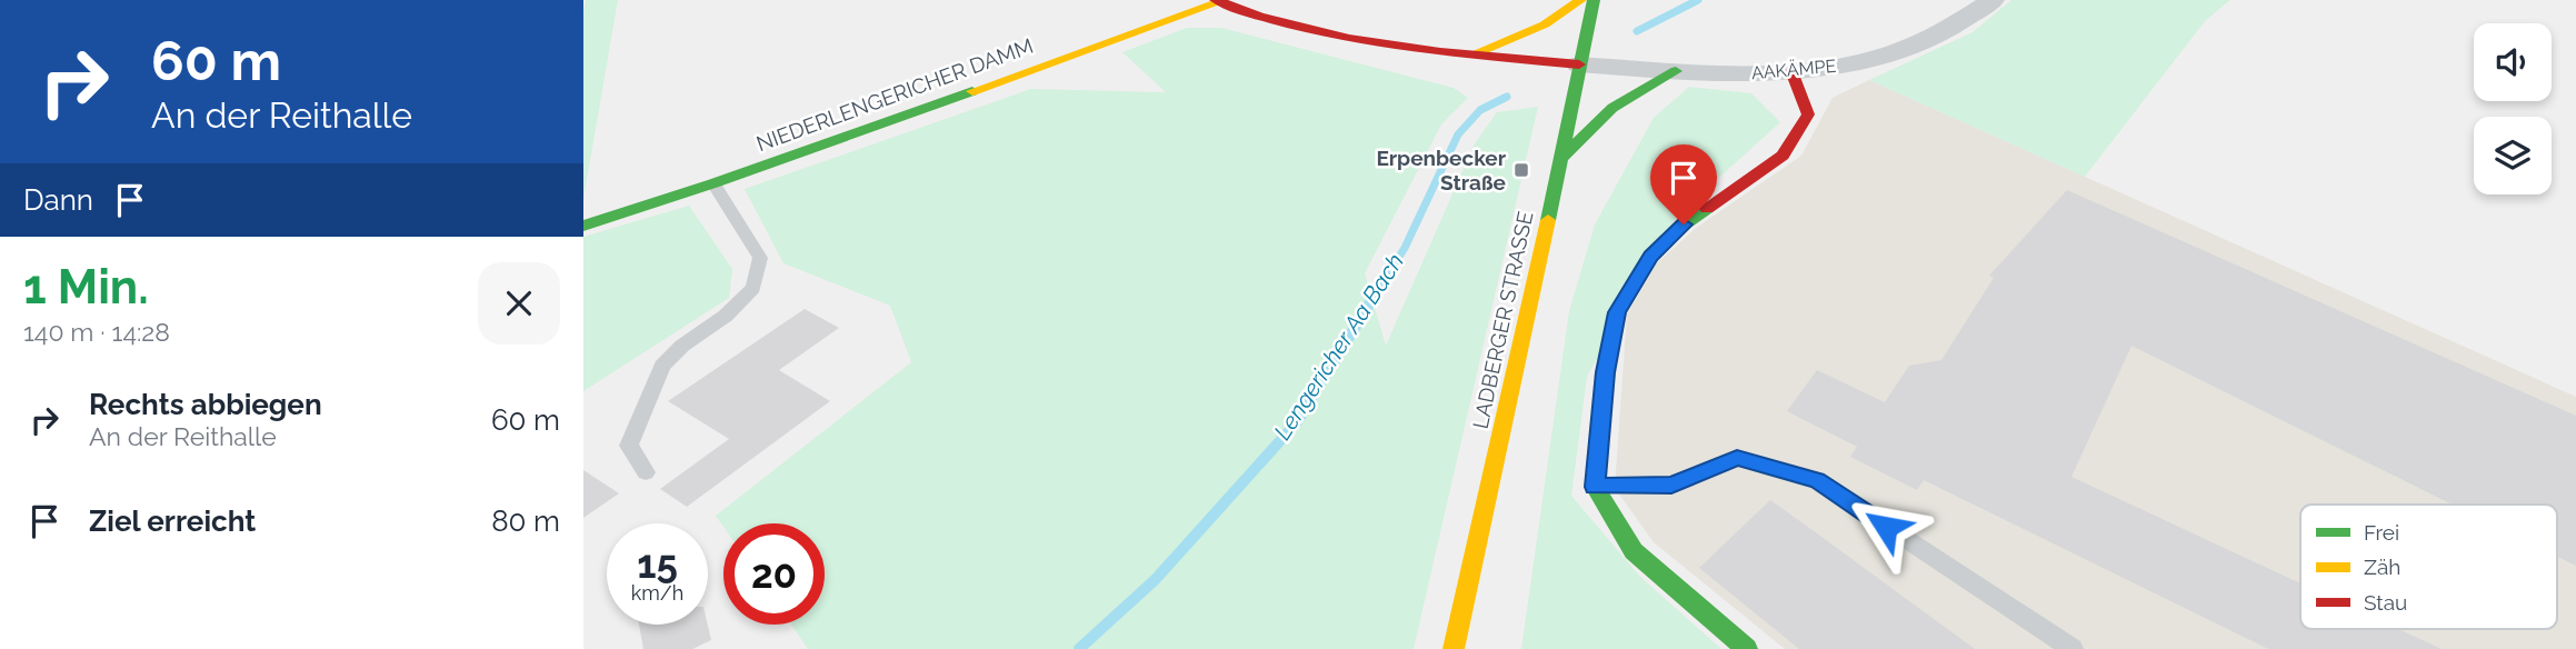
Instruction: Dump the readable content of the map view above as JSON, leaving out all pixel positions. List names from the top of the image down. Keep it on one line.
{"streets":{"main road":["NIEDERLENGERICHER DAMM","LADBERGER STRASSE"],"street":["AAKÄMPE"]},"crossings":[["AAKÄMPE","LADBERGER STRASSE"]],"water":["Lengericher Aa Bach"],"places":{"transit":["Erpenbecker Straße"]},"legend":["Frei","Zäh","Stau"],"page":{"turn":["60 m","An der Reithalle"],"then":"Dann","heading":["1 Min.","140 m · 14:28"],"list":[{"name":"Rechts abbiegen","note":"An der Reithalle","value":"60 m"},{"name":"Ziel erreicht","value":"80 m"}],"speed":"15 km/h","limit":"20"}}
